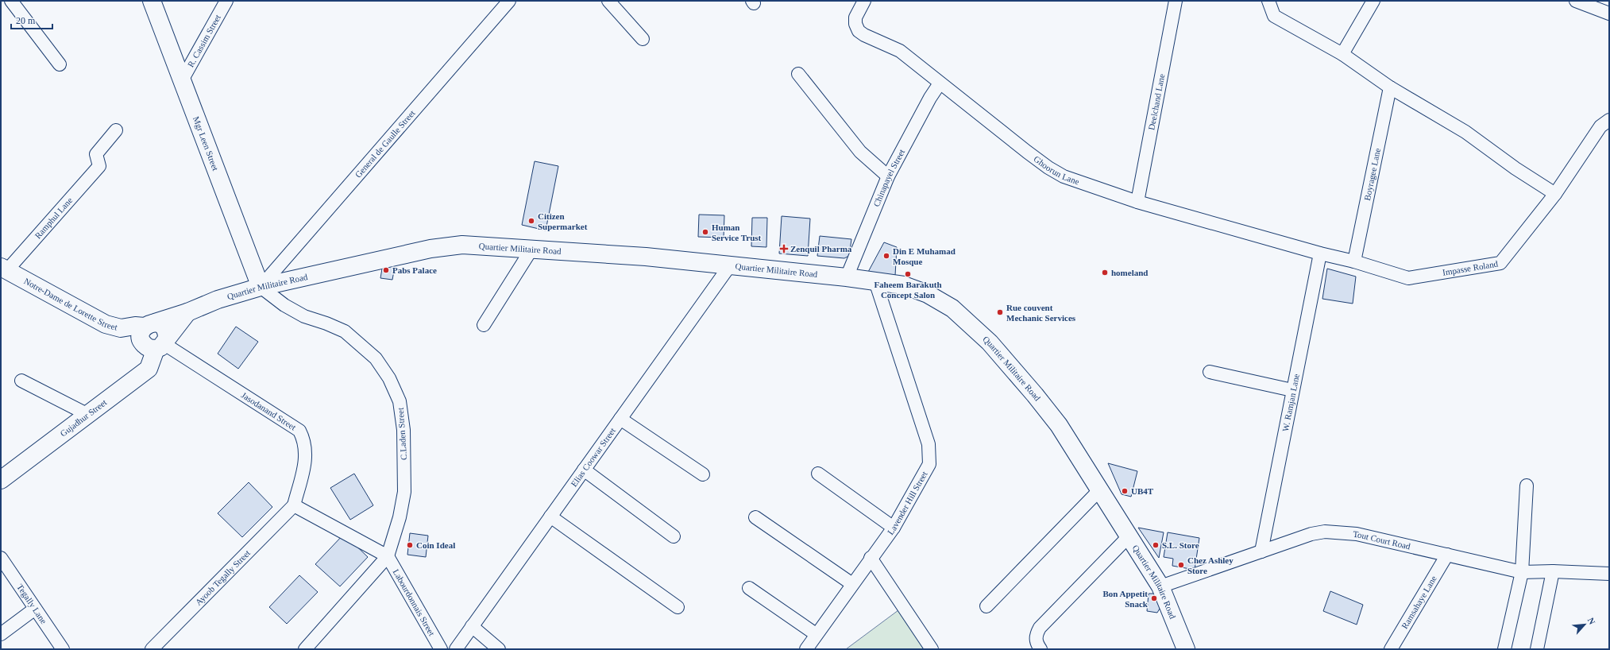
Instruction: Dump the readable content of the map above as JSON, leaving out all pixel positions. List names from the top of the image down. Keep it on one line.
{"streets":{"main road":["Mgr Leen Street","Quartier Militaire Road","Notre-Dame de Lorette Street","Gujadhur Street"],"street":["R. Cassim Street","Deelchand Lane","General de Gaulle Street","Ghoorun Lane","Boyragee Lane","Chinapayel Street","Ramphul Lane","Impasse Roland","W. Ramjan Lane","Jasodanand Street","C.Laden Street","Elias Coowar Street","Lavender Hill Street","Tout Court Road","Ayoob Tegally Street","Ramsahaye Lane","Labourdonnais Street","Tegally Lane"]},"crossings":[["R. Cassim Street","Mgr Leen Street"],["Deelchand Lane","Ghoorun Lane"],["General de Gaulle Street","Mgr Leen Street"],["General de Gaulle Street","Quartier Militaire Road"],["General de Gaulle Street","C.Laden Street"],["Mgr Leen Street","Quartier Militaire Road"],["Mgr Leen Street","C.Laden Street"],["Ghoorun Lane","Chinapayel Street"],["Ghoorun Lane","Impasse Roland"],["Ghoorun Lane","W. Ramjan Lane"],["Boyragee Lane","Impasse Roland"],["Chinapayel Street","Quartier Militaire Road"],["Ramphul Lane","Notre-Dame de Lorette Street"],["Quartier Militaire Road","Notre-Dame de Lorette Street"],["Quartier Militaire Road","Jasodanand Street"],["Quartier Militaire Road","Gujadhur Street"],["Quartier Militaire Road","C.Laden Street"],["Quartier Militaire Road","Elias Coowar Street"],["Quartier Militaire Road","Lavender Hill Street"],["Quartier Militaire Road","Tout Court Road"],["Impasse Roland","W. Ramjan Lane"],["Notre-Dame de Lorette Street","Jasodanand Street"],["Notre-Dame de Lorette Street","Gujadhur Street"],["W. Ramjan Lane","Tout Court Road"],["Jasodanand Street","Gujadhur Street"],["Jasodanand Street","Ayoob Tegally Street"],["C.Laden Street","Labourdonnais Street"],["Tout Court Road","Ramsahaye Lane"]],"places":{"other":["Citizen Supermarket","Human Service Trust","Din E Muhamad Mosque","Pabs Palace","homeland","Faheem Barakuth Concept Salon","Rue couvent Mechanic Services","UB4T","Coin Ideal","S.L. Store","Chez Ashley Store","Bon Appetit Snack"],"health":["Zenquil Pharma"]},"scale_bar":"20 m","north":"top right"}
